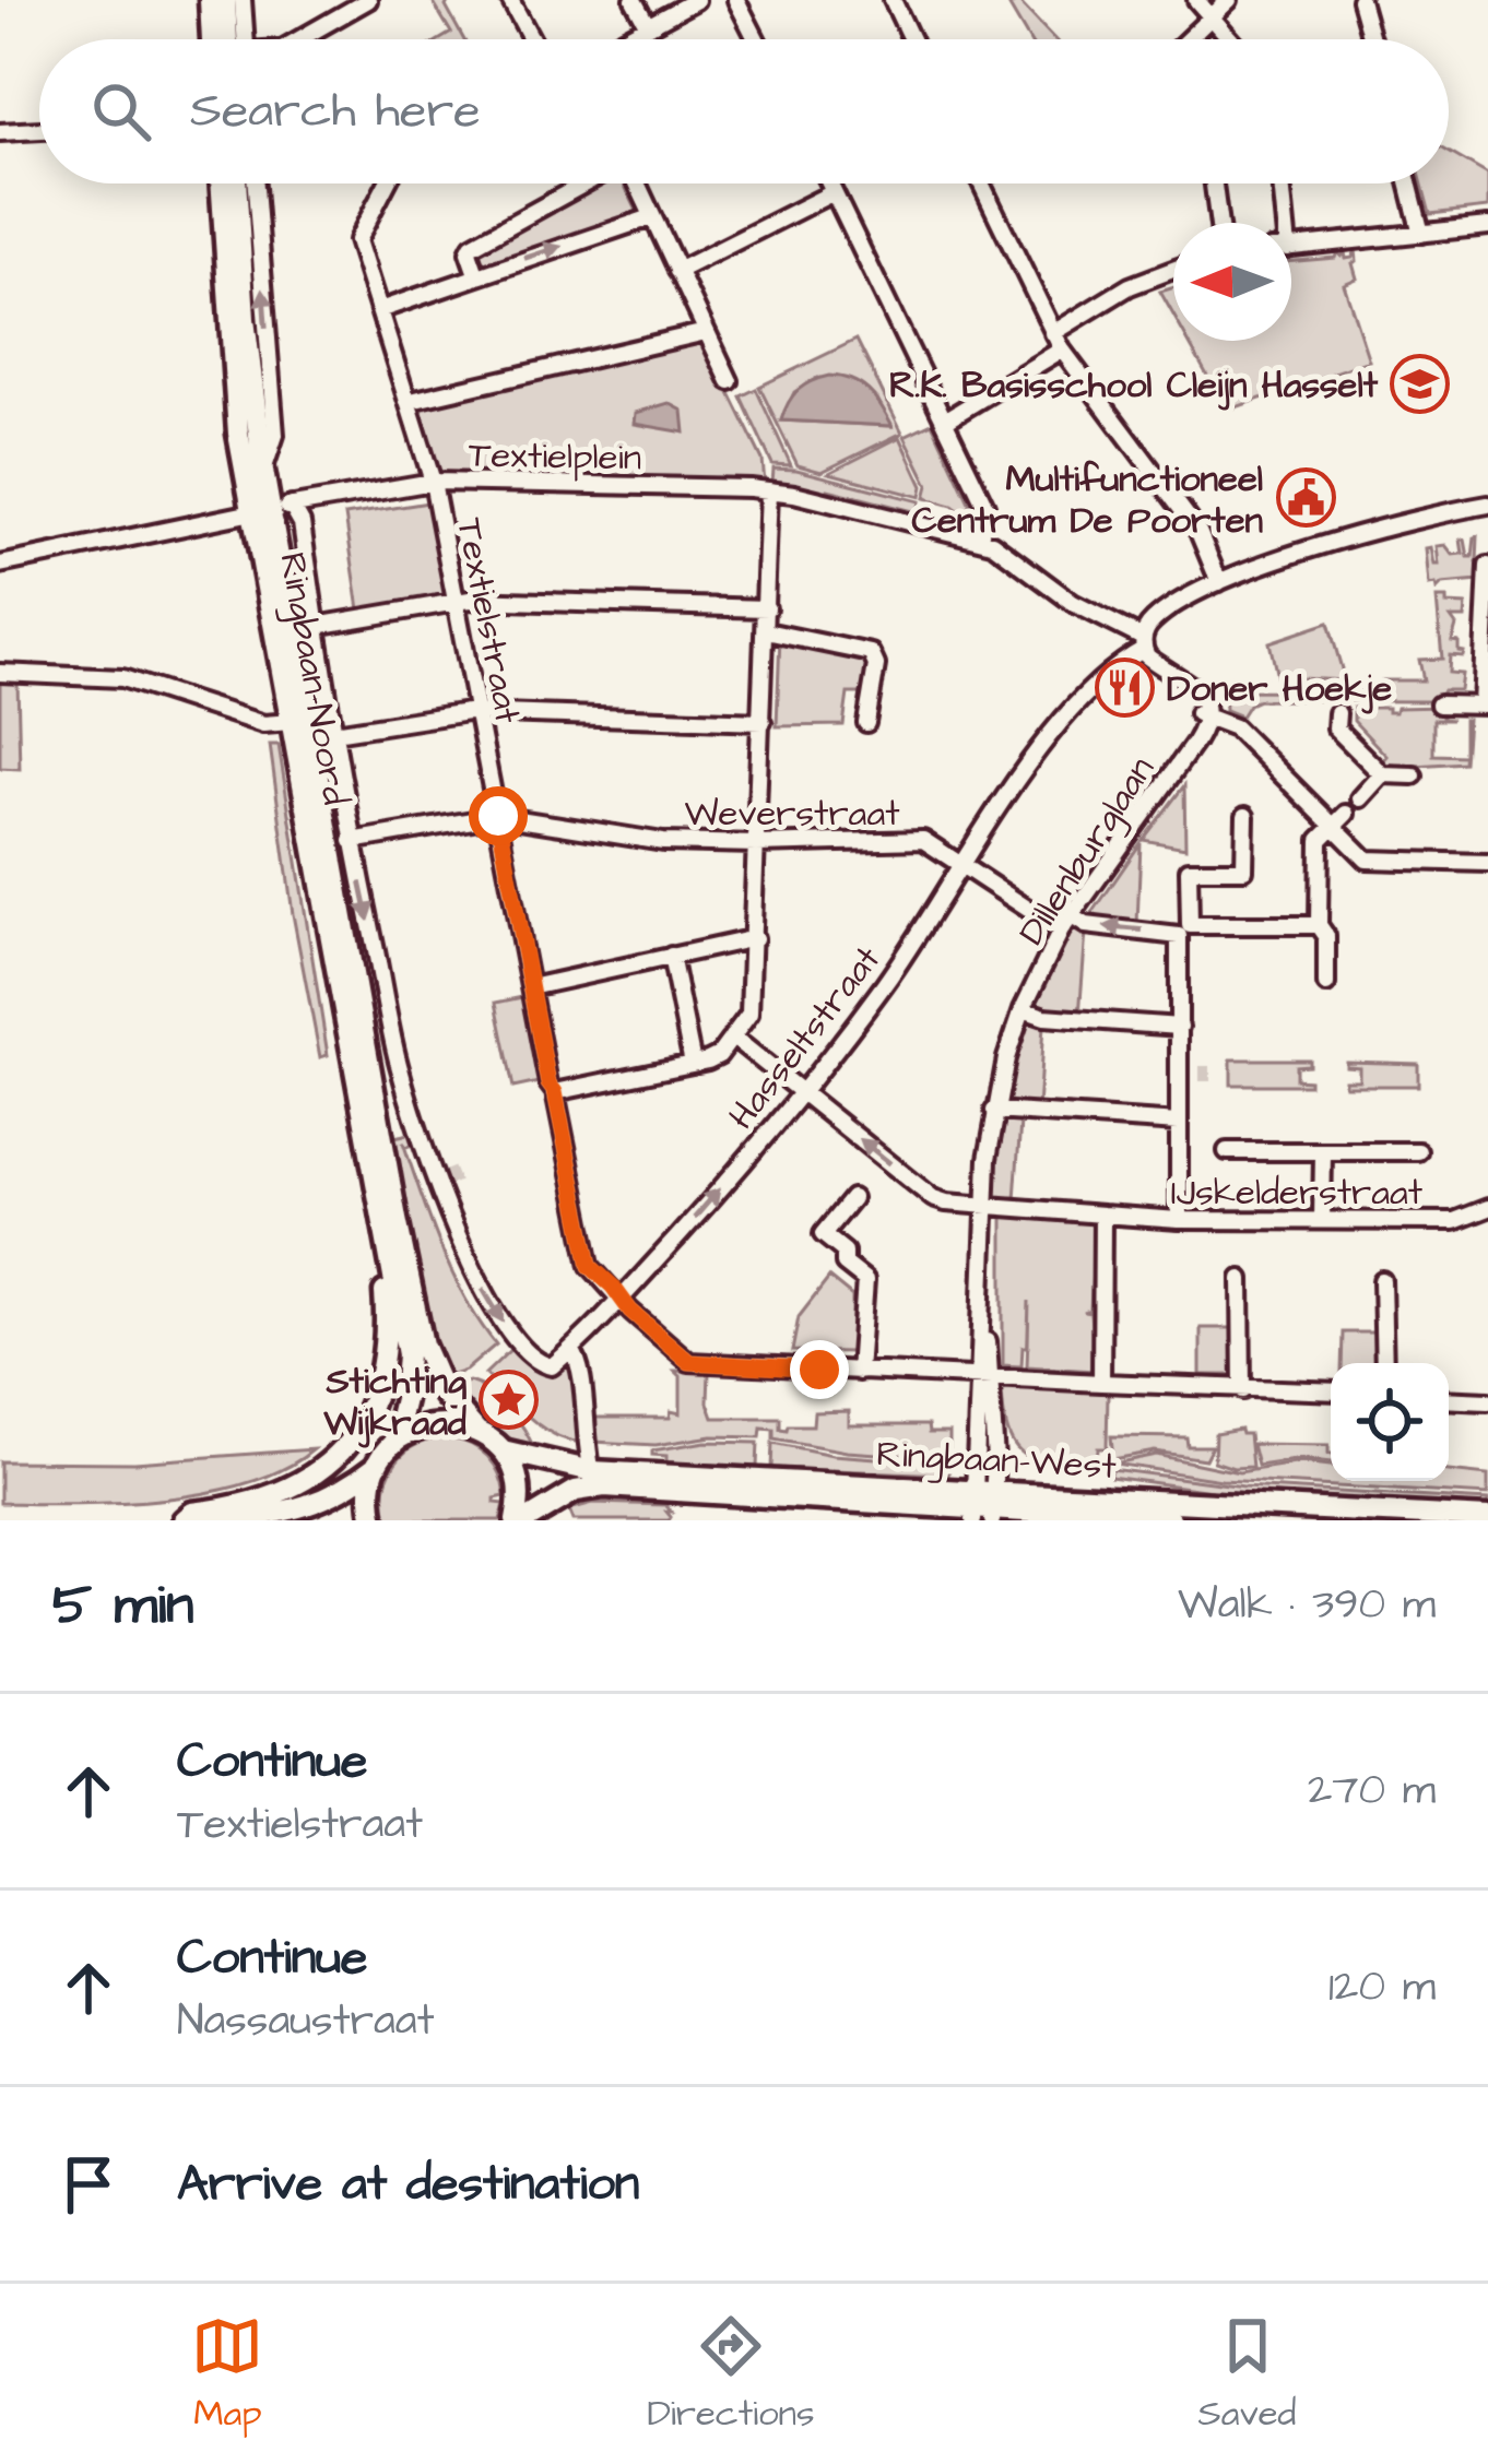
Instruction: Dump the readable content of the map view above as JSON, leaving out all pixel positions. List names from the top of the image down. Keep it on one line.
{"streets":{"main road":["Ringbaan-Noord","Ringbaan-West"],"street":["Textielplein","Textielstraat","Weverstraat","Dillenburglaan","Hasseltstraat","IJskelderstraat"]},"crossings":[["Textielplein","Textielstraat"],["Textielplein","Dillenburglaan"],["Textielplein","Hasseltstraat"],["Textielstraat","Weverstraat"],["Textielstraat","Dillenburglaan"],["Textielstraat","Hasseltstraat"],["Ringbaan-Noord","Weverstraat"],["Ringbaan-Noord","Hasseltstraat"],["Ringbaan-Noord","Ringbaan-West"],["Weverstraat","Dillenburglaan"],["Weverstraat","Hasseltstraat"],["Dillenburglaan","IJskelderstraat"],["Dillenburglaan","Ringbaan-West"],["Hasseltstraat","IJskelderstraat"]],"places":{"school or university":["R.K. Basisschool Cleijn Hasselt"],"public building":["Multifunctioneel Centrum De Poorten"],"restaurant":["Doner Hoekje"],"place":["Stichting Wijkraad"]},"north":"left","page":{"search":"Search here","heading":["5 min","Walk · 390 m"],"list":[["Continue","Textielstraat","270 m"],["Continue","Nassaustraat","120 m"],"Arrive at destination"],"nav":["Map","Directions","Saved"]}}
